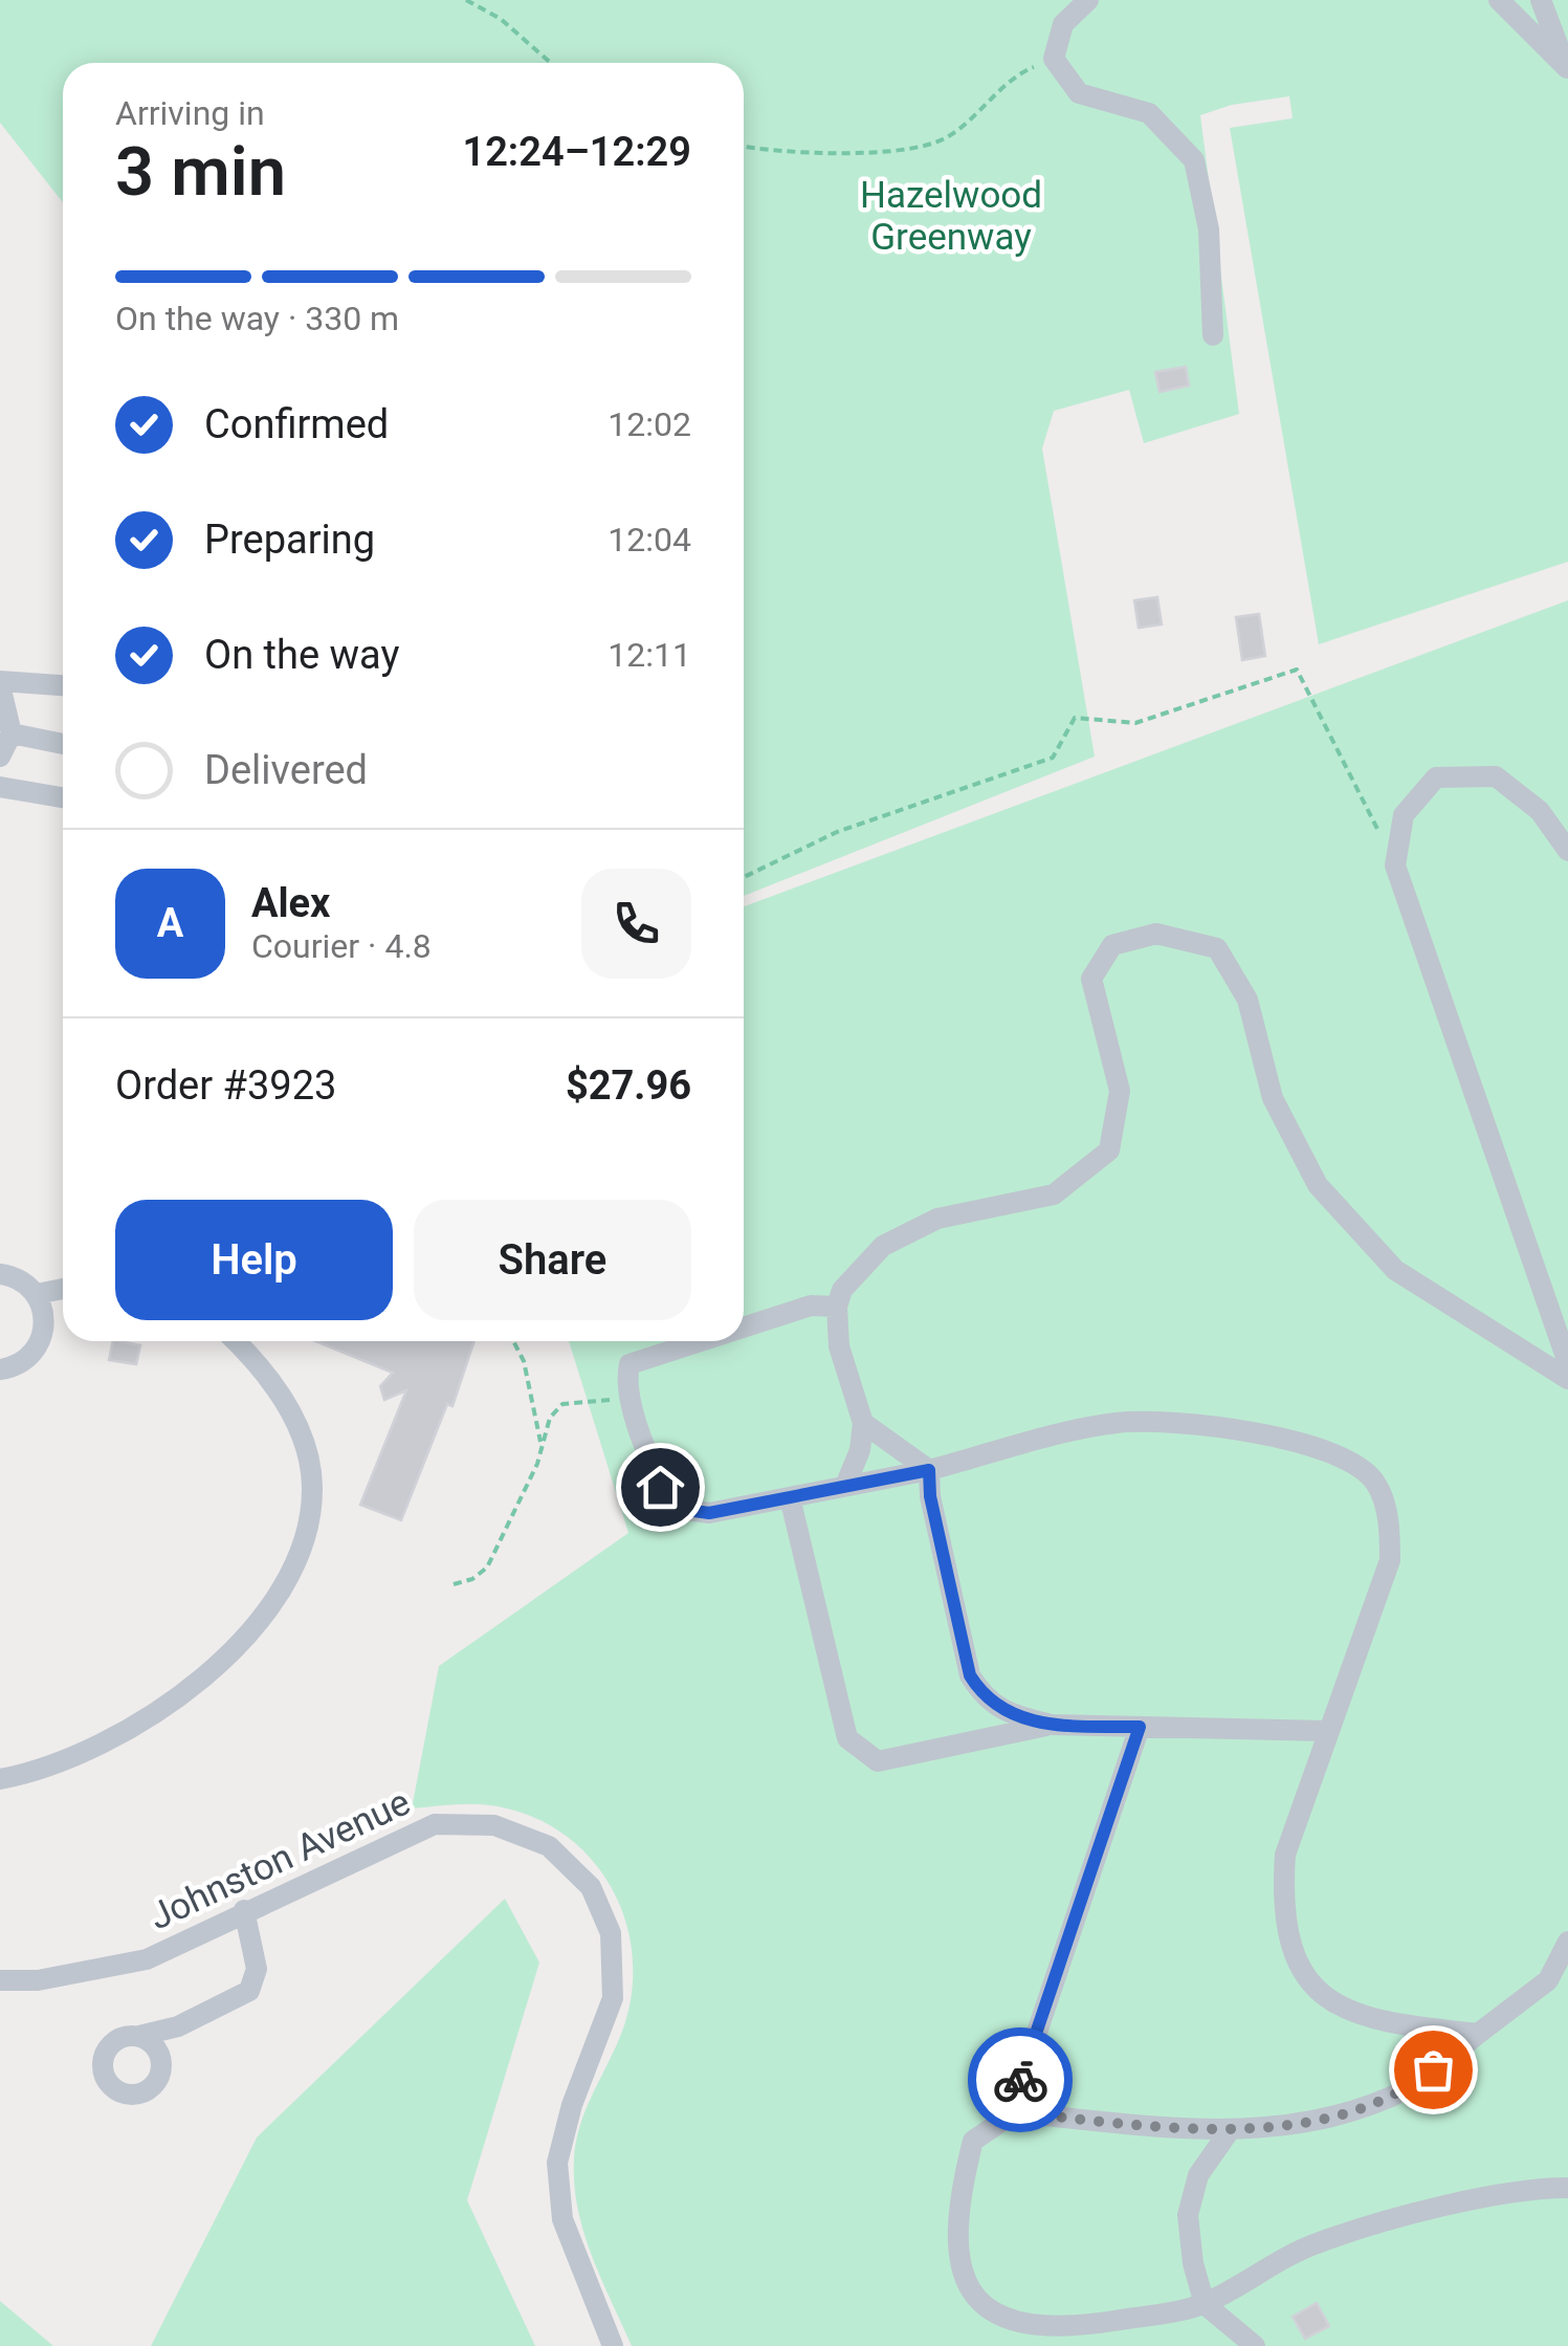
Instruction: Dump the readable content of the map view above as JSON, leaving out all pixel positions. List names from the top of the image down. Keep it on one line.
{"streets":{"street":["Johnston Avenue"]},"parks":["Hazelwood Greenway"],"page":{"heading":["3 min","Arriving in","12:24–12:29"],"panel":["Alex","Courier · 4.8","Order #3923","$27.96"],"bar":"On the way · 330 m","list":[["Confirmed","12:02"],["Preparing","12:04"],["On the way","12:11"],"Delivered"],"round":"A","buttons":["Help","Share"]}}
